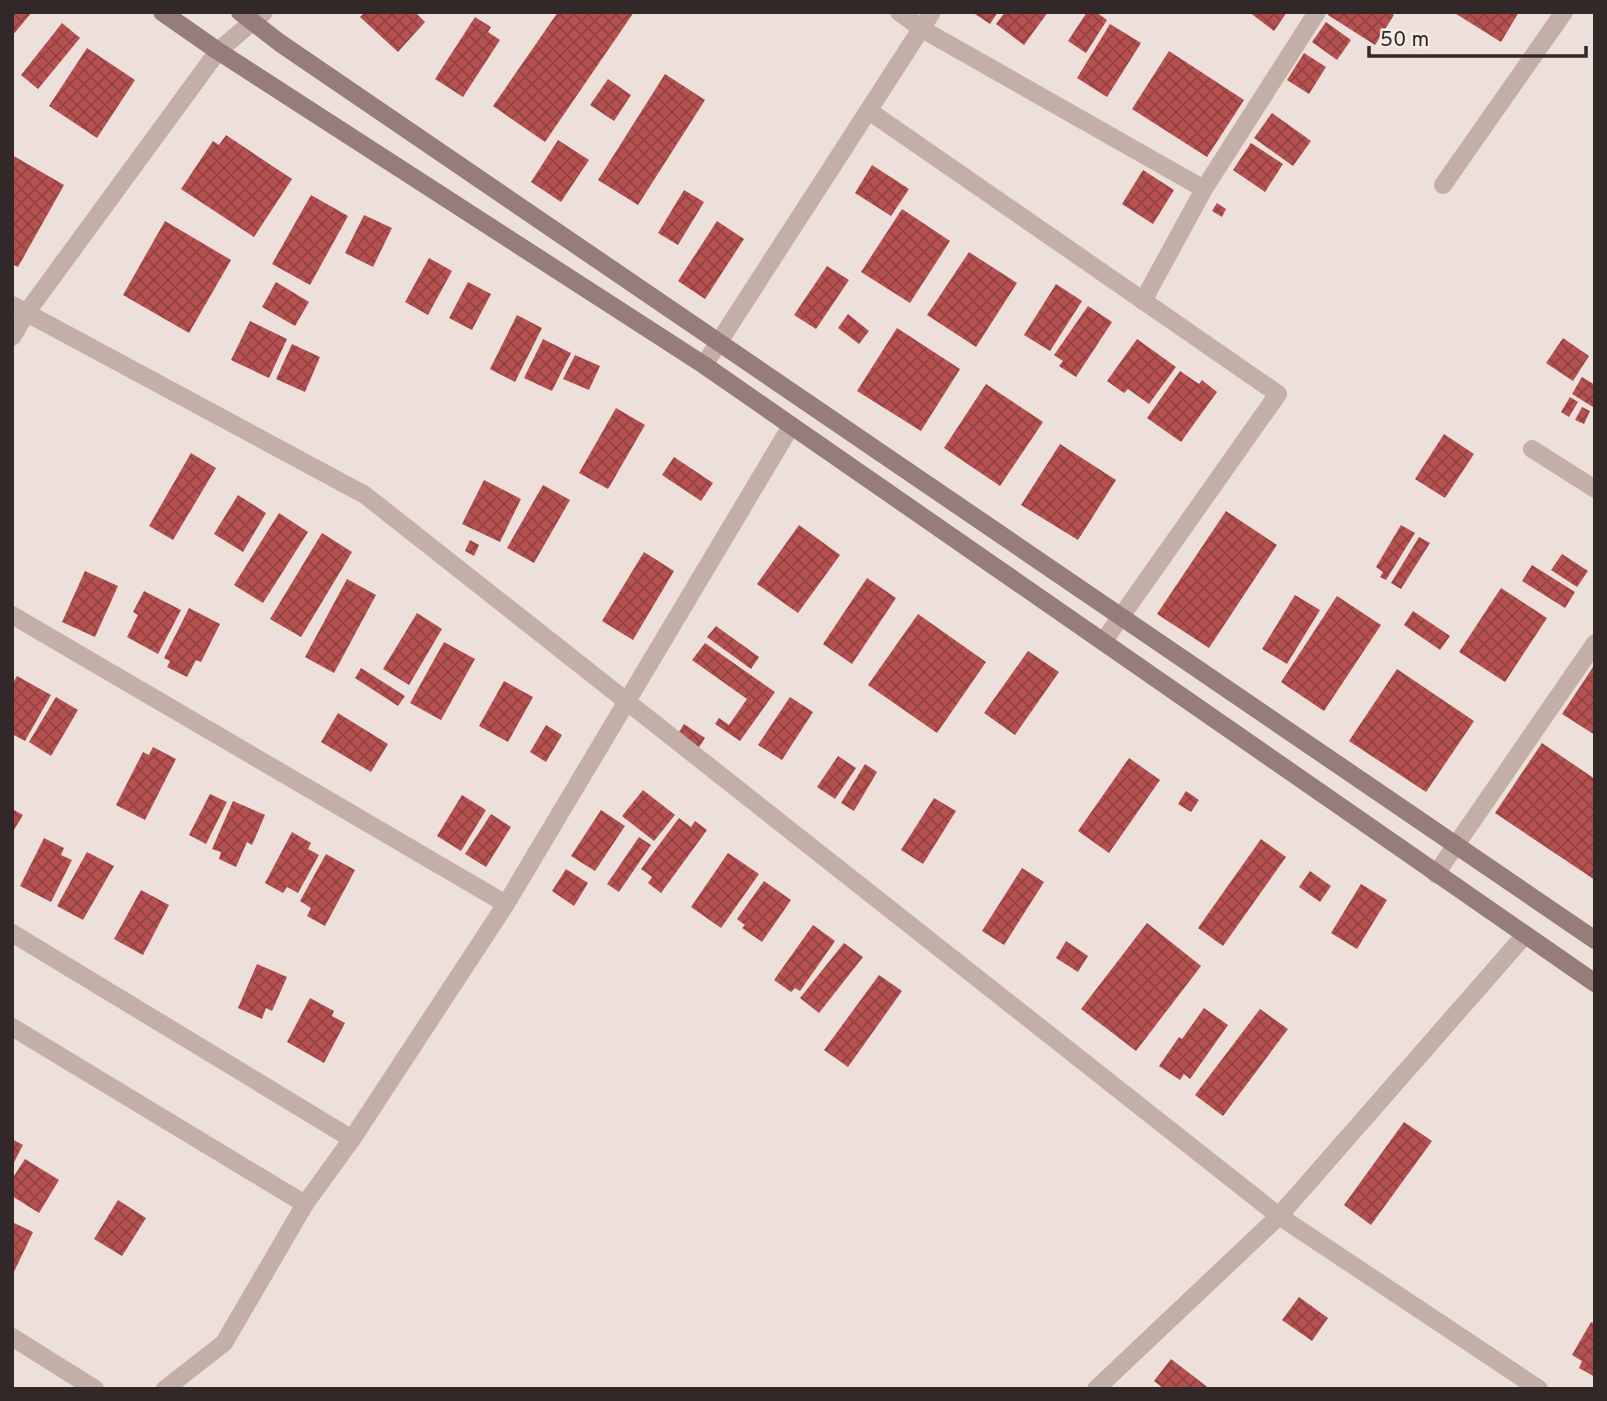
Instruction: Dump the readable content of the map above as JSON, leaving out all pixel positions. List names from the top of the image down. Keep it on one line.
{"scale_bar":"50 m"}
